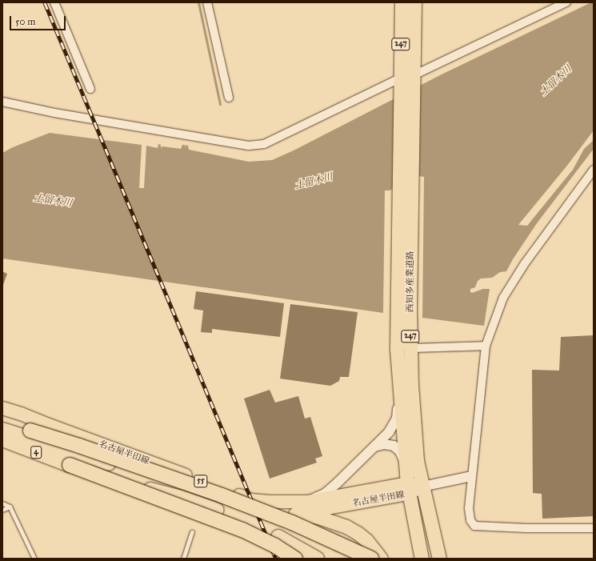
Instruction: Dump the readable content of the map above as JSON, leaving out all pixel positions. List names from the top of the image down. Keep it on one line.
{"streets":{"highway":["247","西知多産業道路","4"],"main road":["名古屋半田線","55"]},"crossings":[["西知多産業道路","名古屋半田線"],["4","名古屋半田線"]],"water":["土留木川"],"scale_bar":"50 m"}
